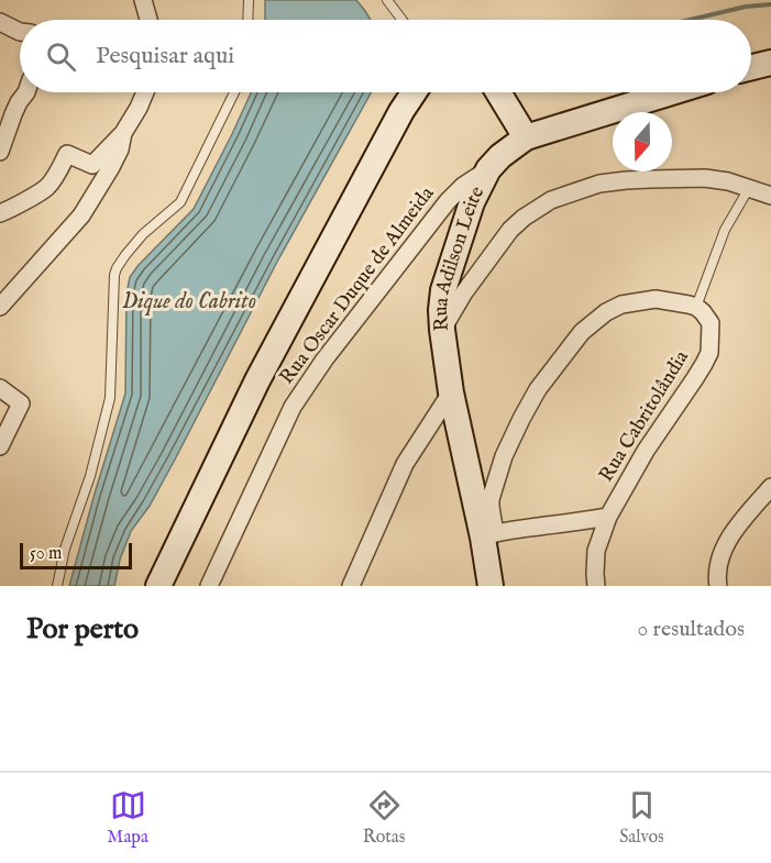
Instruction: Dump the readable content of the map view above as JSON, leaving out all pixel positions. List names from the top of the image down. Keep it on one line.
{"streets":{"street":["Rua Adilson Leite","Rua Oscar Duque de Almeida","Rua Cabritolândia"]},"crossings":[["Rua Adilson Leite","Rua Oscar Duque de Almeida"]],"water":["Dique do Cabrito"],"scale_bar":"50 m","north":"bottom","page":{"search":"Pesquisar aqui","scale":"50 m","heading":["Por perto","0 resultados"],"nav":["Mapa","Rotas","Salvos"]}}
